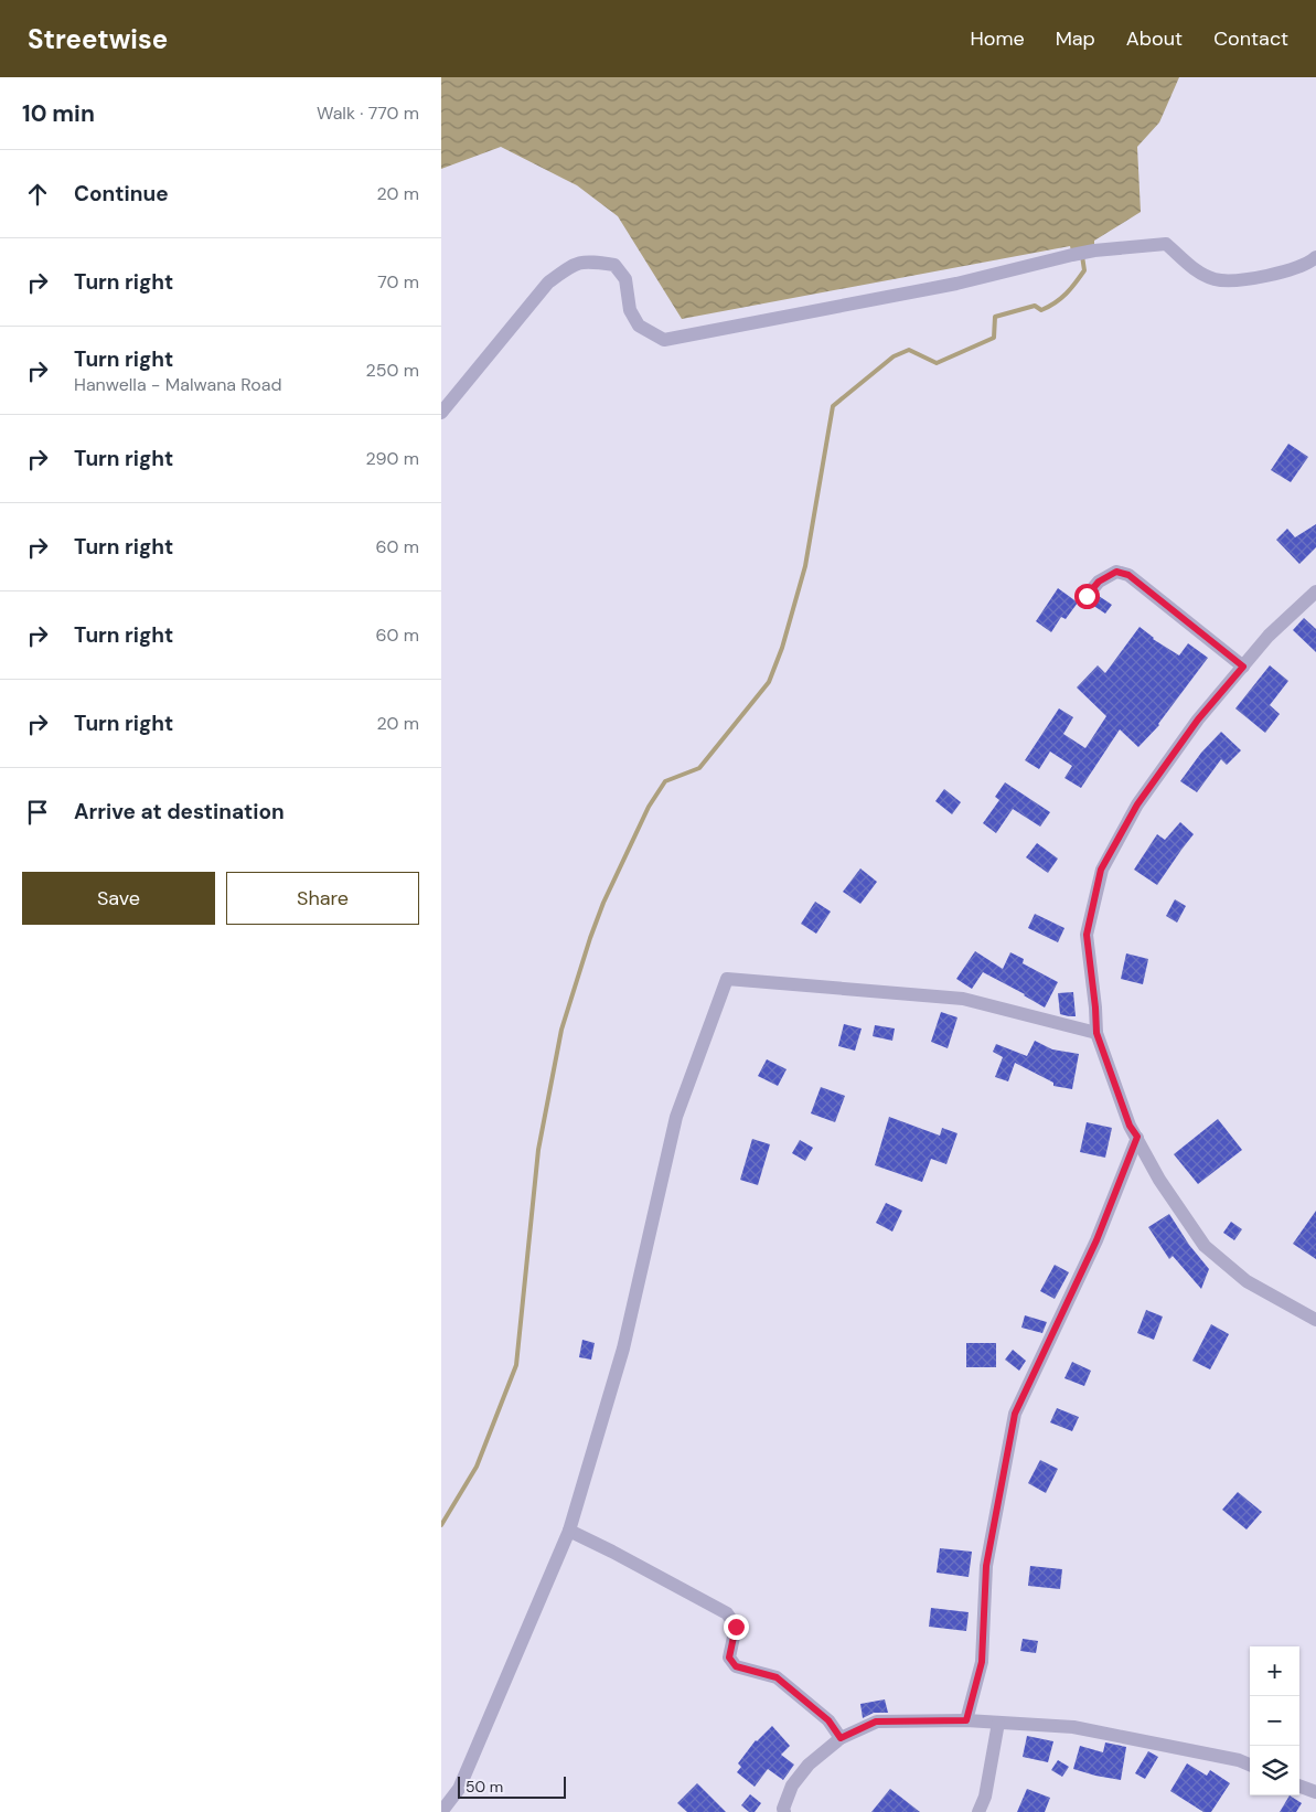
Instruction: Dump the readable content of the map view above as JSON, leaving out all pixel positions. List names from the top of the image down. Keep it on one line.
{"scale_bar":"50 m","page":{"header":"Streetwise","nav":["Home","Map","About","Contact"],"heading":["10 min","Walk · 770 m"],"list":[["Continue","20 m"],["Turn right","70 m"],["Turn right","Hanwella - Malwana Road","250 m"],["Turn right","290 m"],["Turn right","60 m"],["Turn right","60 m"],["Turn right","20 m"],"Arrive at destination"],"buttons":["Save","Share"],"map_buttons":["+","−"],"scale":"50 m"}}
